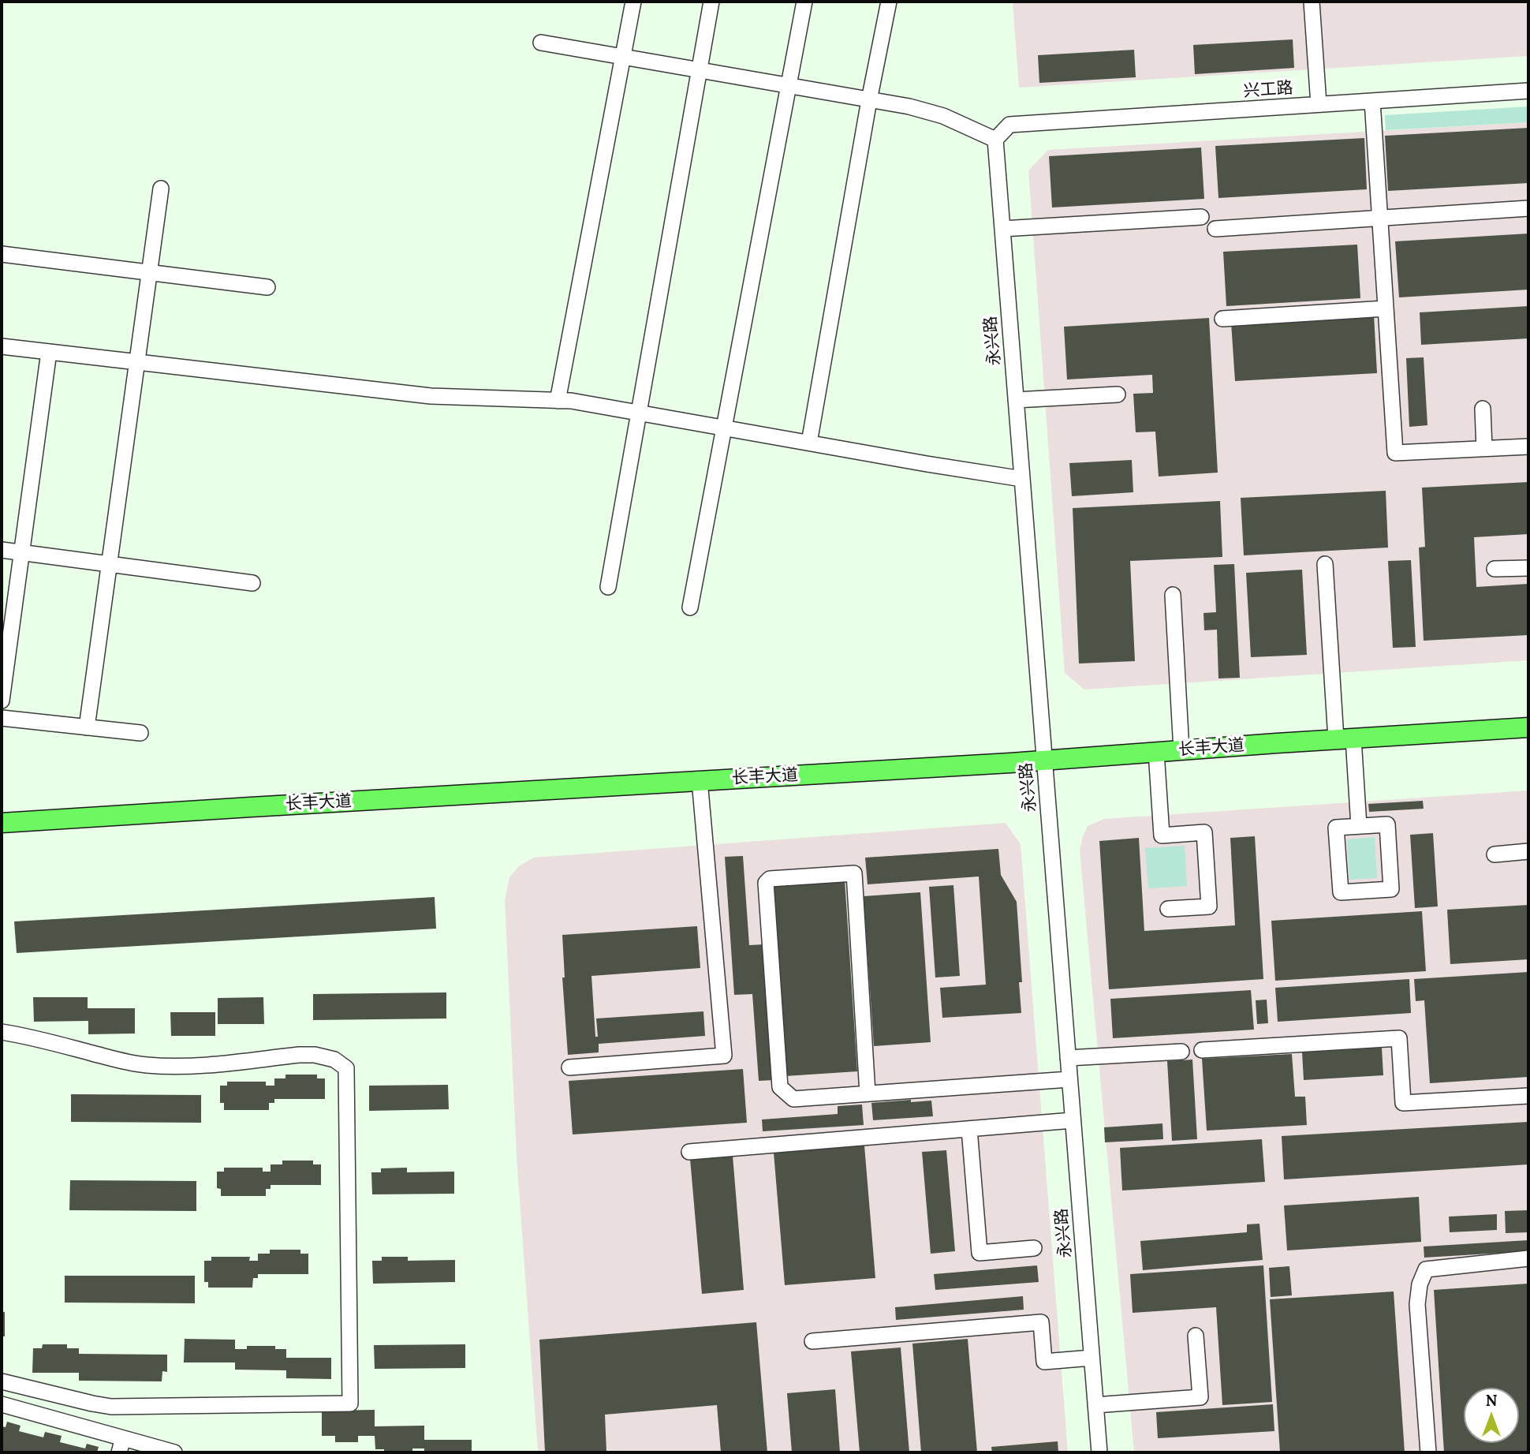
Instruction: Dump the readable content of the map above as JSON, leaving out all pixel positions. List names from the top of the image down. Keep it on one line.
{"streets":{"main road":["长丰大道"],"street":["兴工路","永兴路"]},"crossings":[["兴工路","永兴路"],["永兴路","长丰大道"]],"north":"top"}
